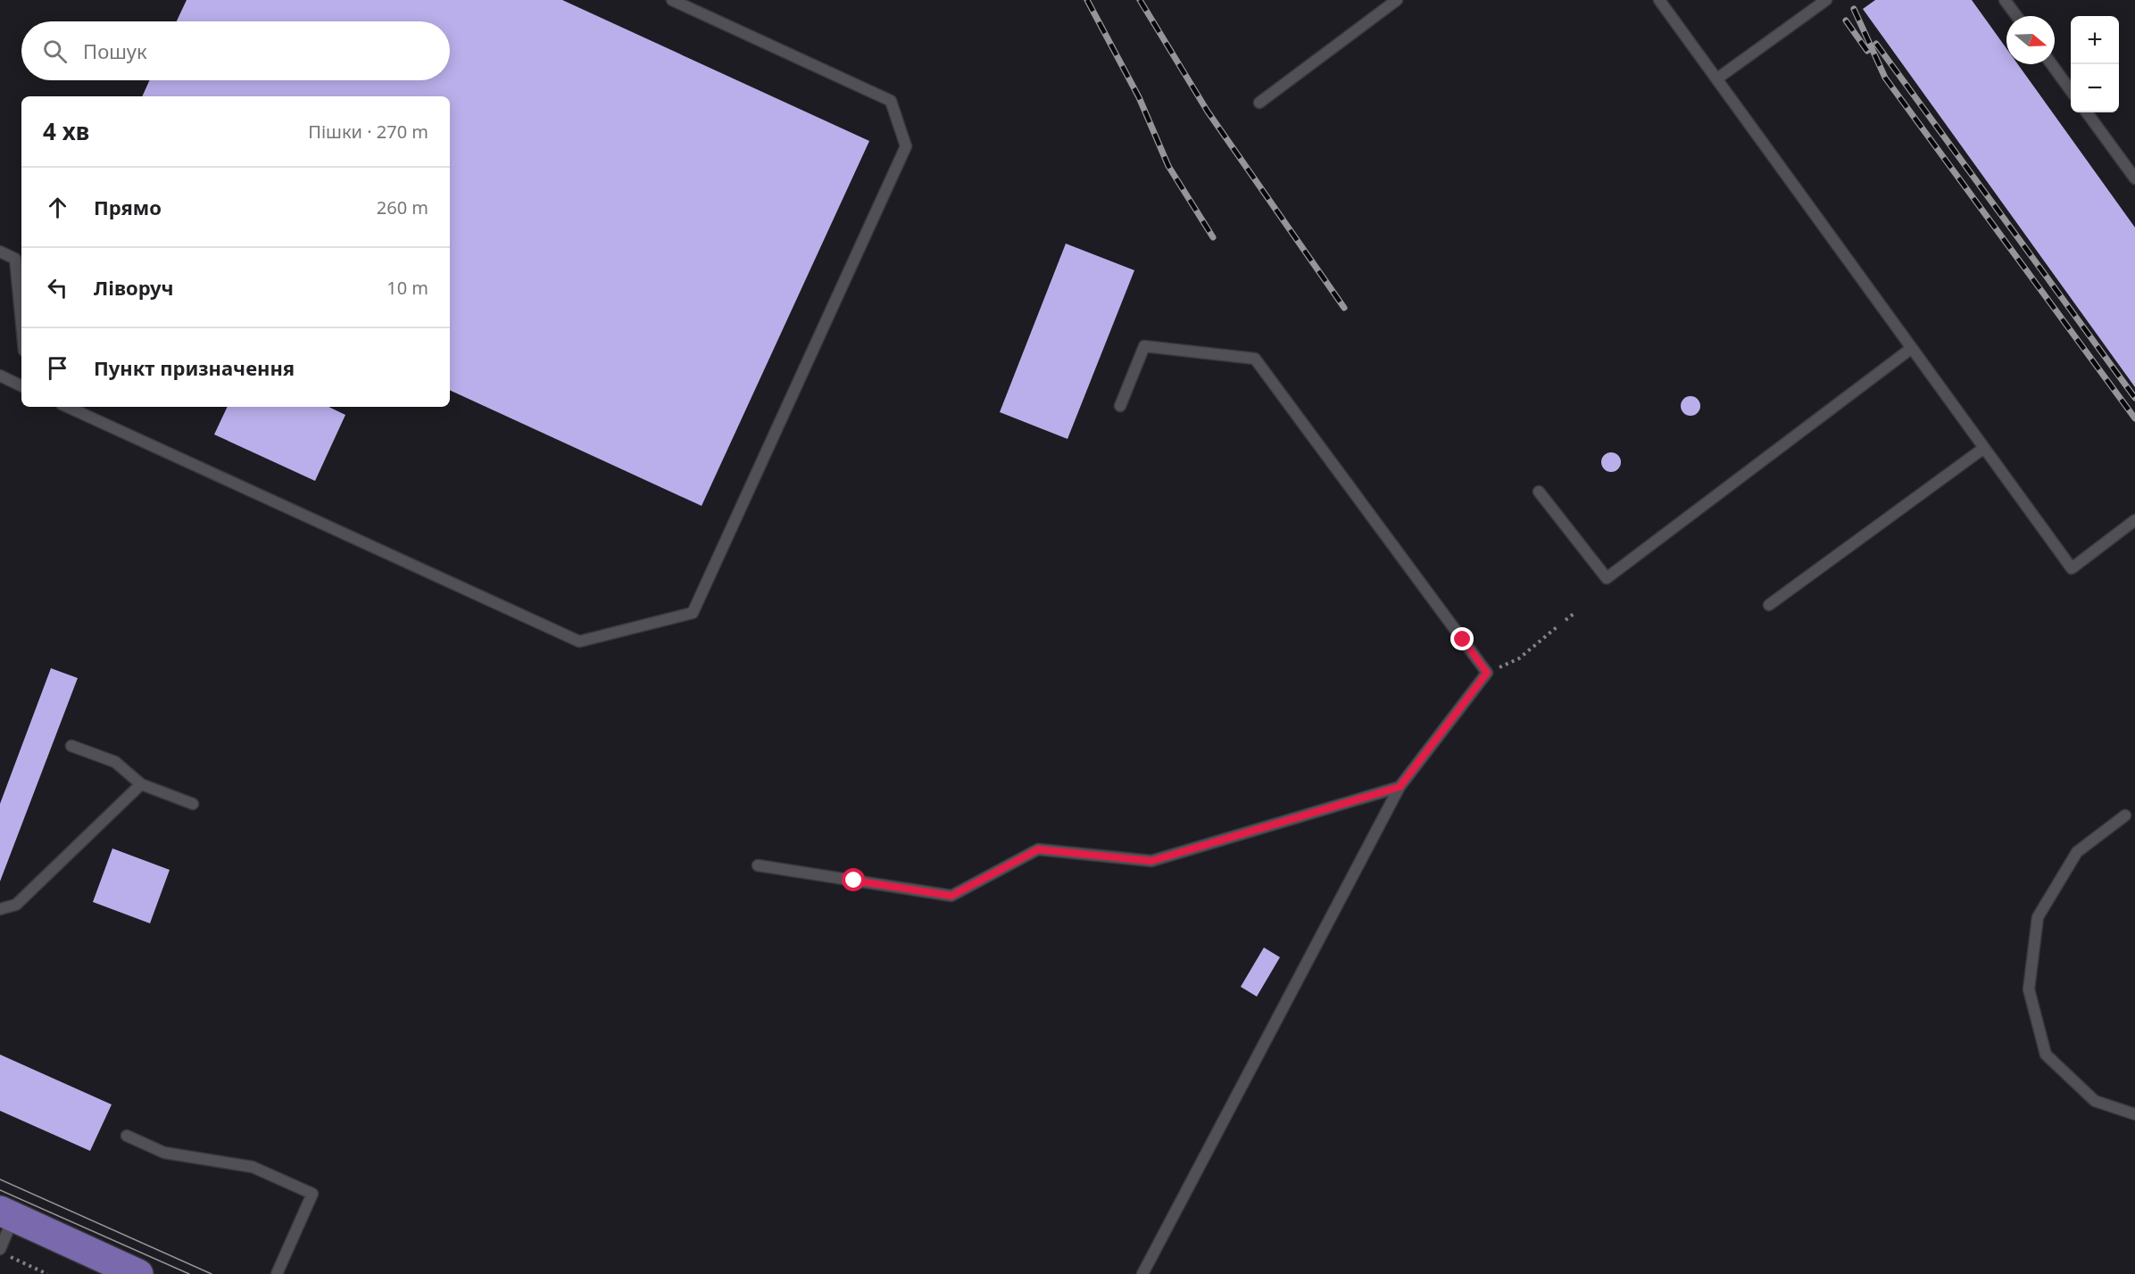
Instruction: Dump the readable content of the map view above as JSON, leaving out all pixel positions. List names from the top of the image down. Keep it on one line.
{"north":"right","page":{"map_buttons":["+","−"],"search":"Пошук","heading":["4 хв","Пішки · 270 m"],"list":[["Прямо","260 m"],["Ліворуч","10 m"],"Пункт призначення"]}}
